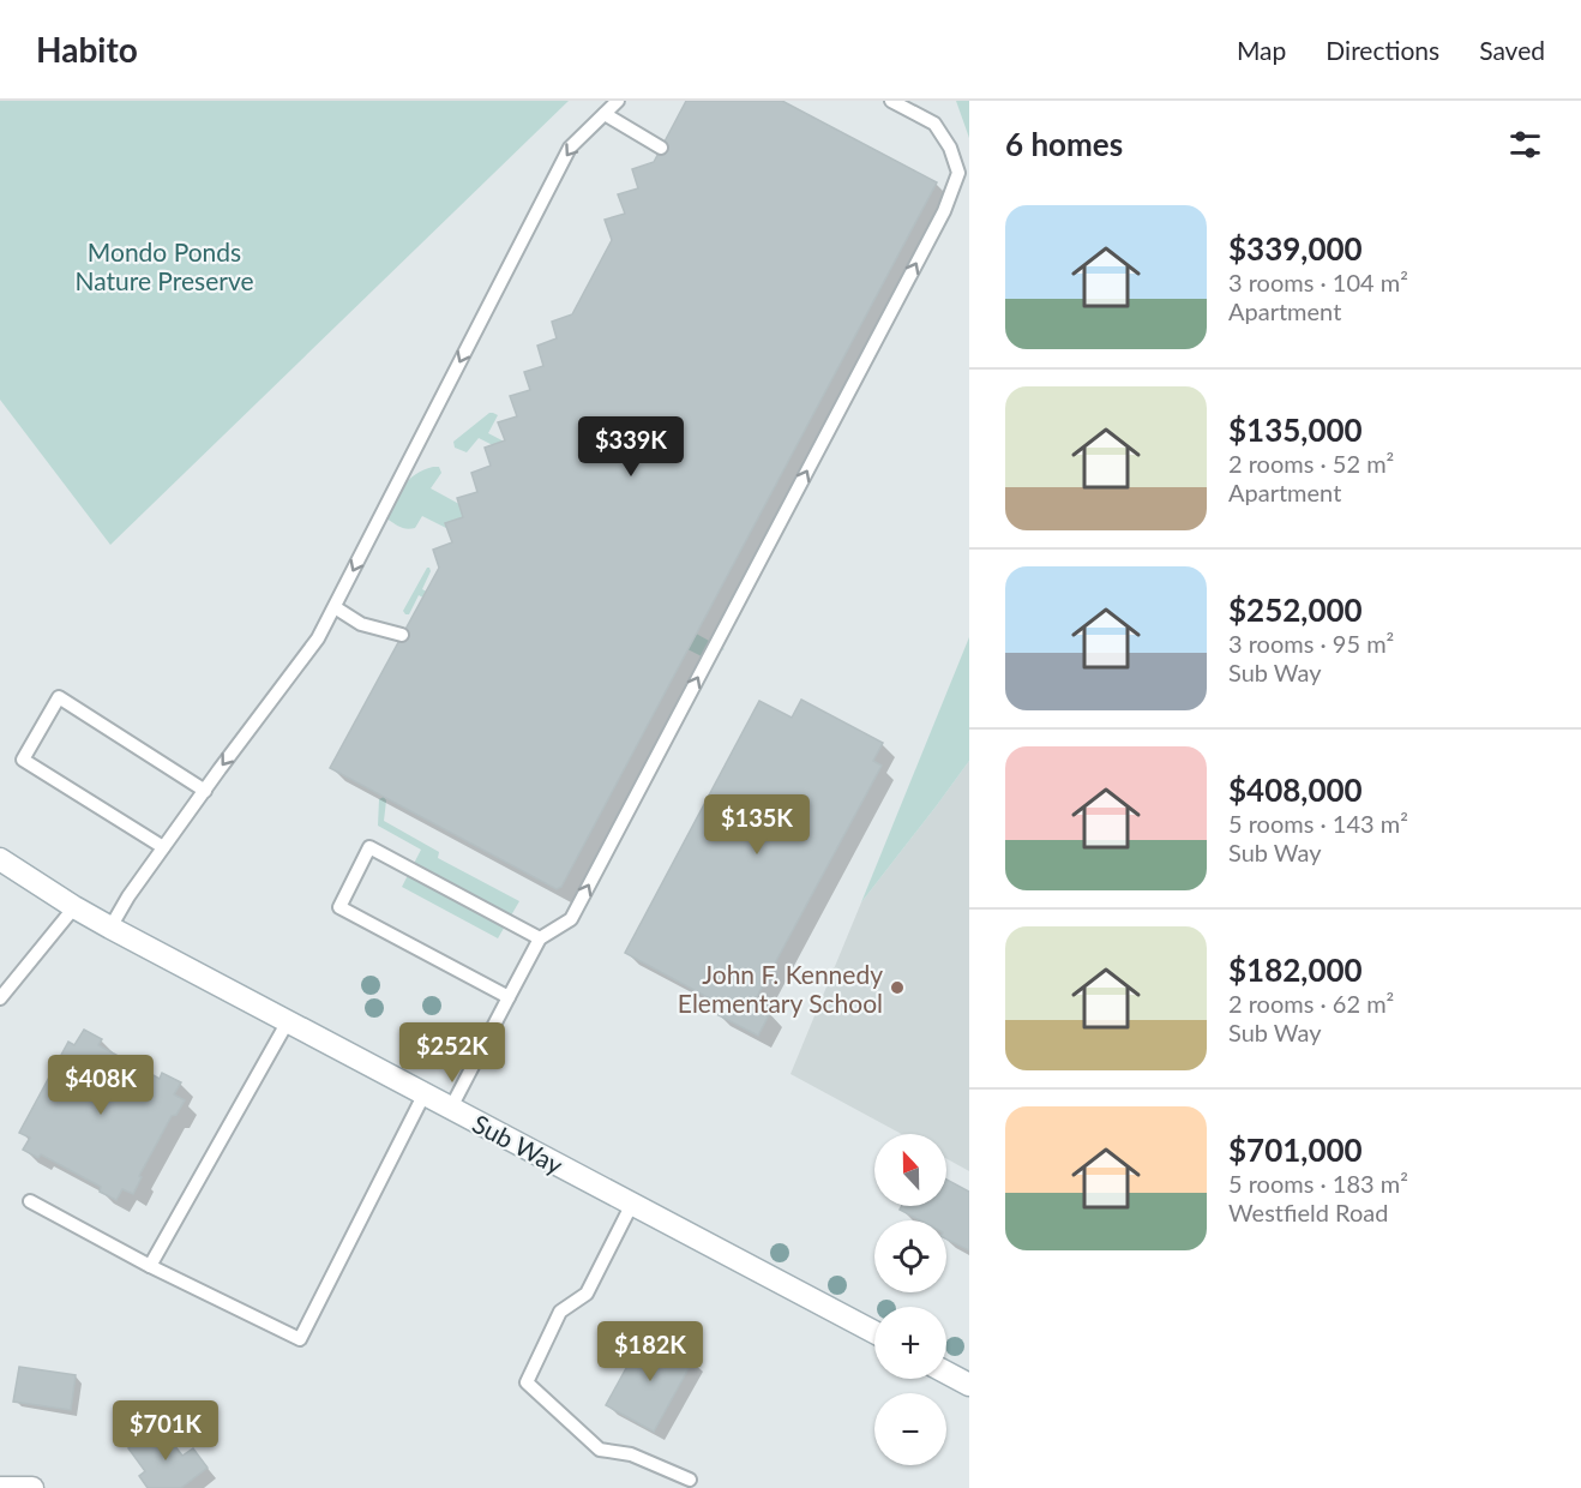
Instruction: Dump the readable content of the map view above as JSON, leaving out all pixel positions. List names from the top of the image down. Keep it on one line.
{"streets":{"main road":["Sub Way"]},"parks":["Mondo Ponds Nature Preserve"],"places":["John F. Kennedy Elementary School"],"north":"top","page":{"header":"Habito","nav":["Map","Directions","Saved"],"heading":"6 homes","list":[{"name":"$339,000","note":"3 rooms · 104 m² · Apartment"},{"name":"$135,000","note":"2 rooms · 52 m² · Apartment"},{"name":"$252,000","note":"3 rooms · 95 m² · Sub Way"},{"name":"$408,000","note":"5 rooms · 143 m² · Sub Way"},{"name":"$182,000","note":"2 rooms · 62 m² · Sub Way"},{"name":"$701,000","note":"5 rooms · 183 m² · Westfield Road"}],"price":["$339K","$135K","$252K","$408K","$182K","$701K"],"map_buttons":["+","−"]}}
